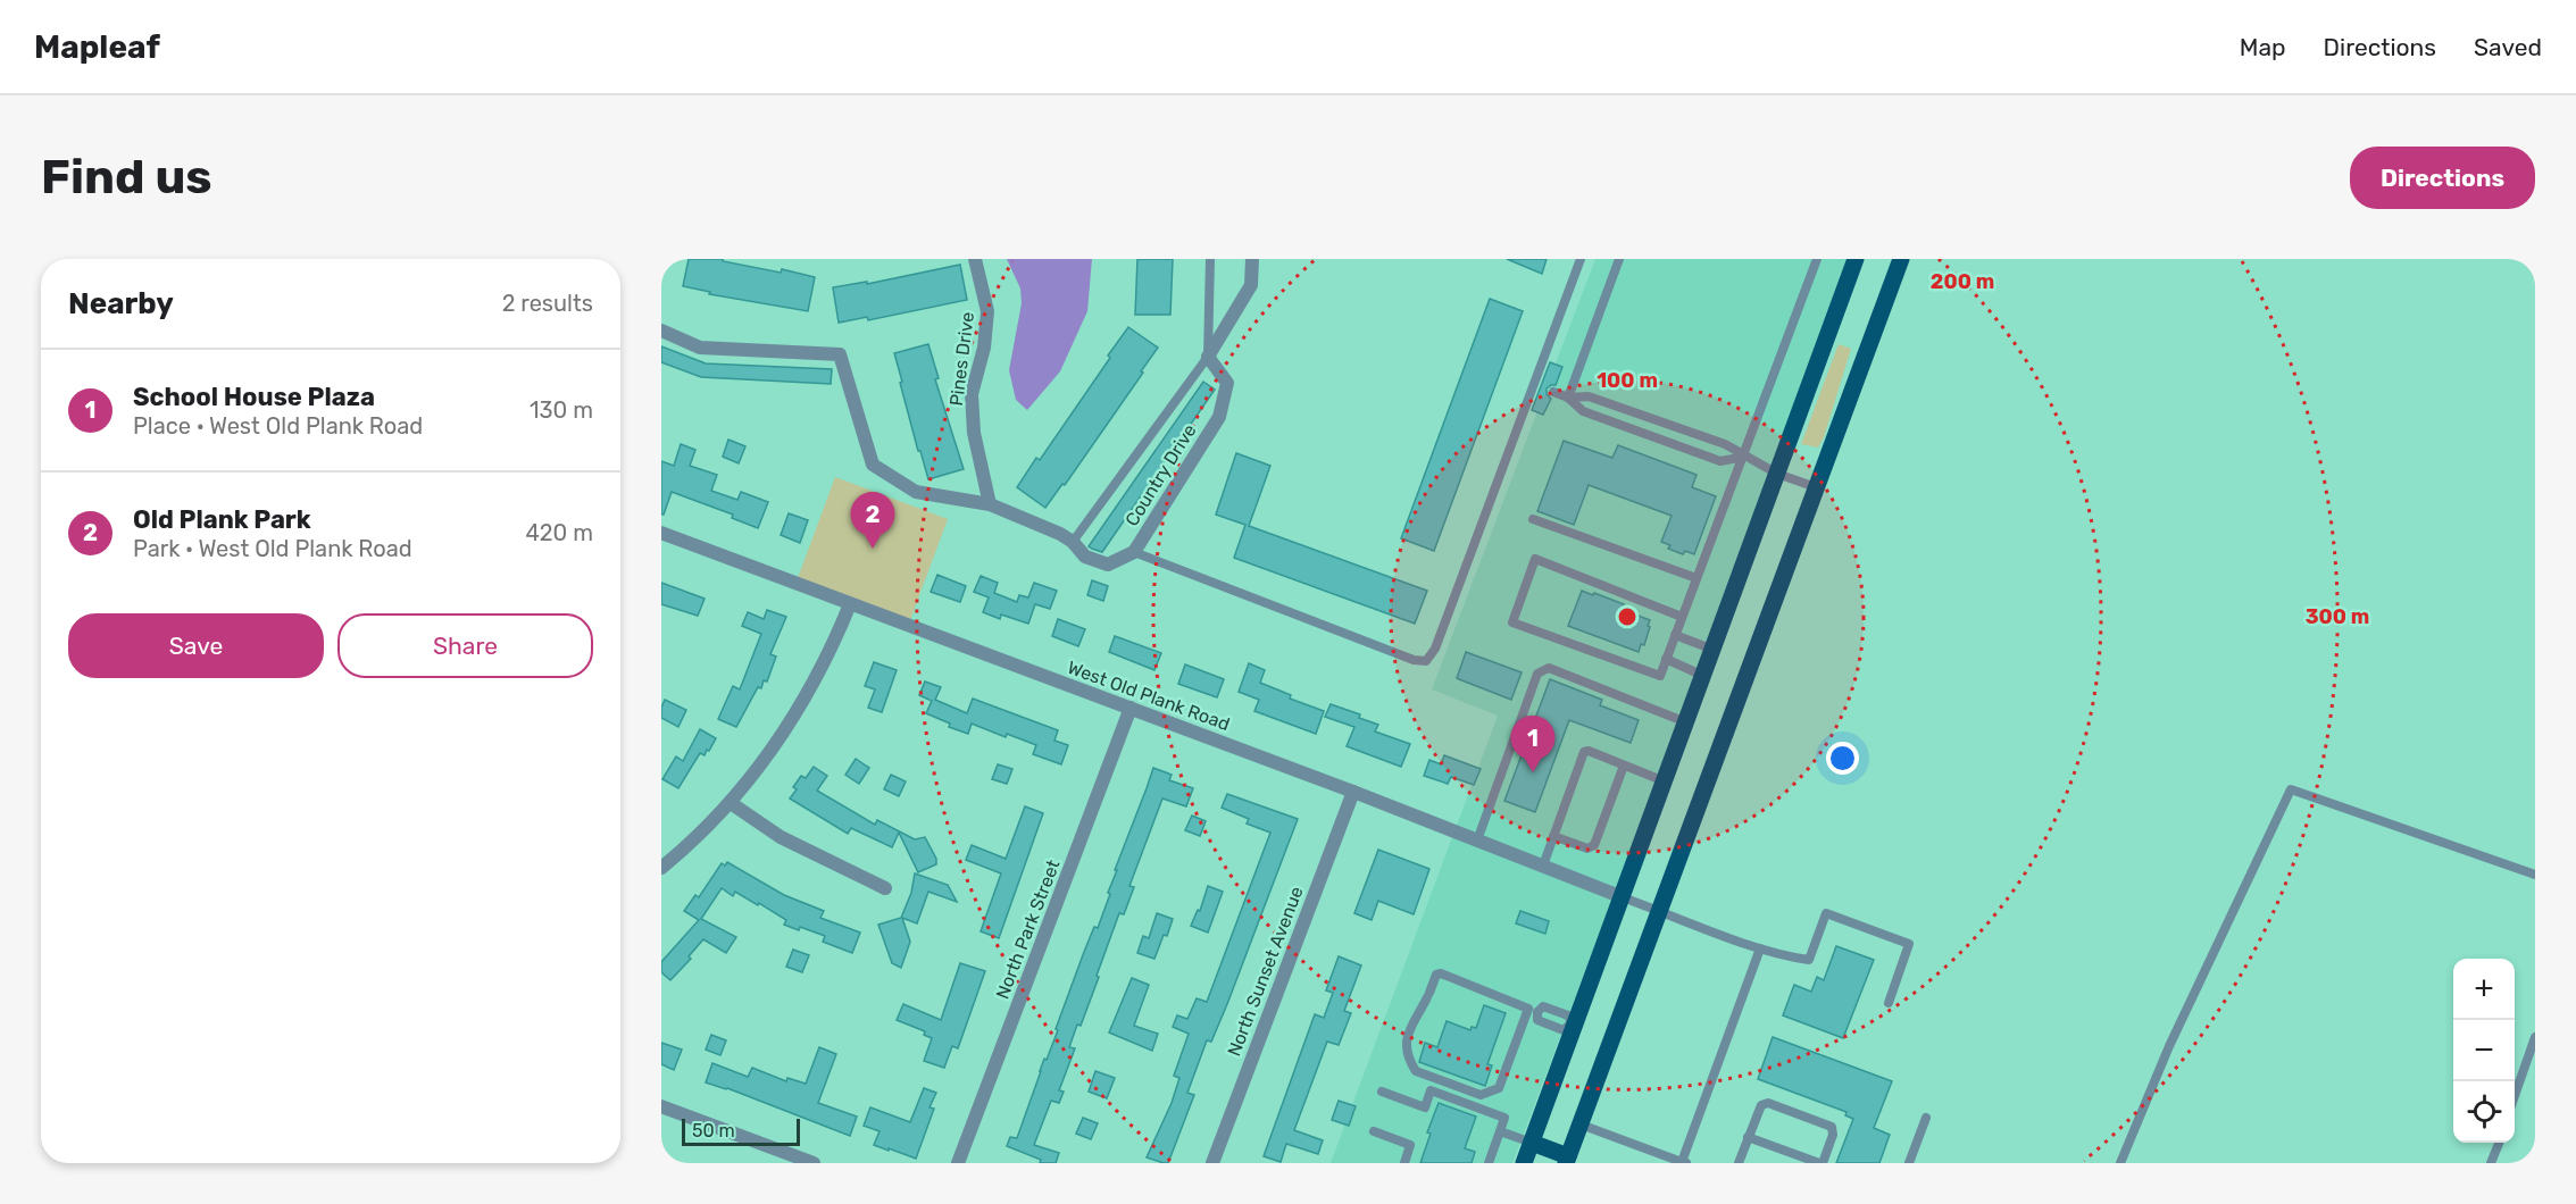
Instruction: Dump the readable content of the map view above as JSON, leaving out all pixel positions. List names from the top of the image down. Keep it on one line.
{"streets":{"street":["Pines Drive","Country Drive","West Old Plank Road","North Park Street","North Sunset Avenue"]},"crossings":[["Pines Drive","Country Drive"],["West Old Plank Road","North Park Street"],["West Old Plank Road","North Sunset Avenue"]],"scale_bar":"50 m","page":{"header":"Mapleaf","nav":["Map","Directions","Saved"],"buttons":["Directions",["Save","Share"]],"title":"Find us","heading":["Nearby","2 results"],"list":[{"mark":"1","name":"School House Plaza","note":"Place · West Old Plank Road","value":"130 m"},{"mark":"2","name":"Old Plank Park","note":"Park · West Old Plank Road","value":"420 m"}],"pins":["2","1"],"map_buttons":["+","−"],"scale":"50 m"},"rings":["200 m","100 m","300 m"]}
